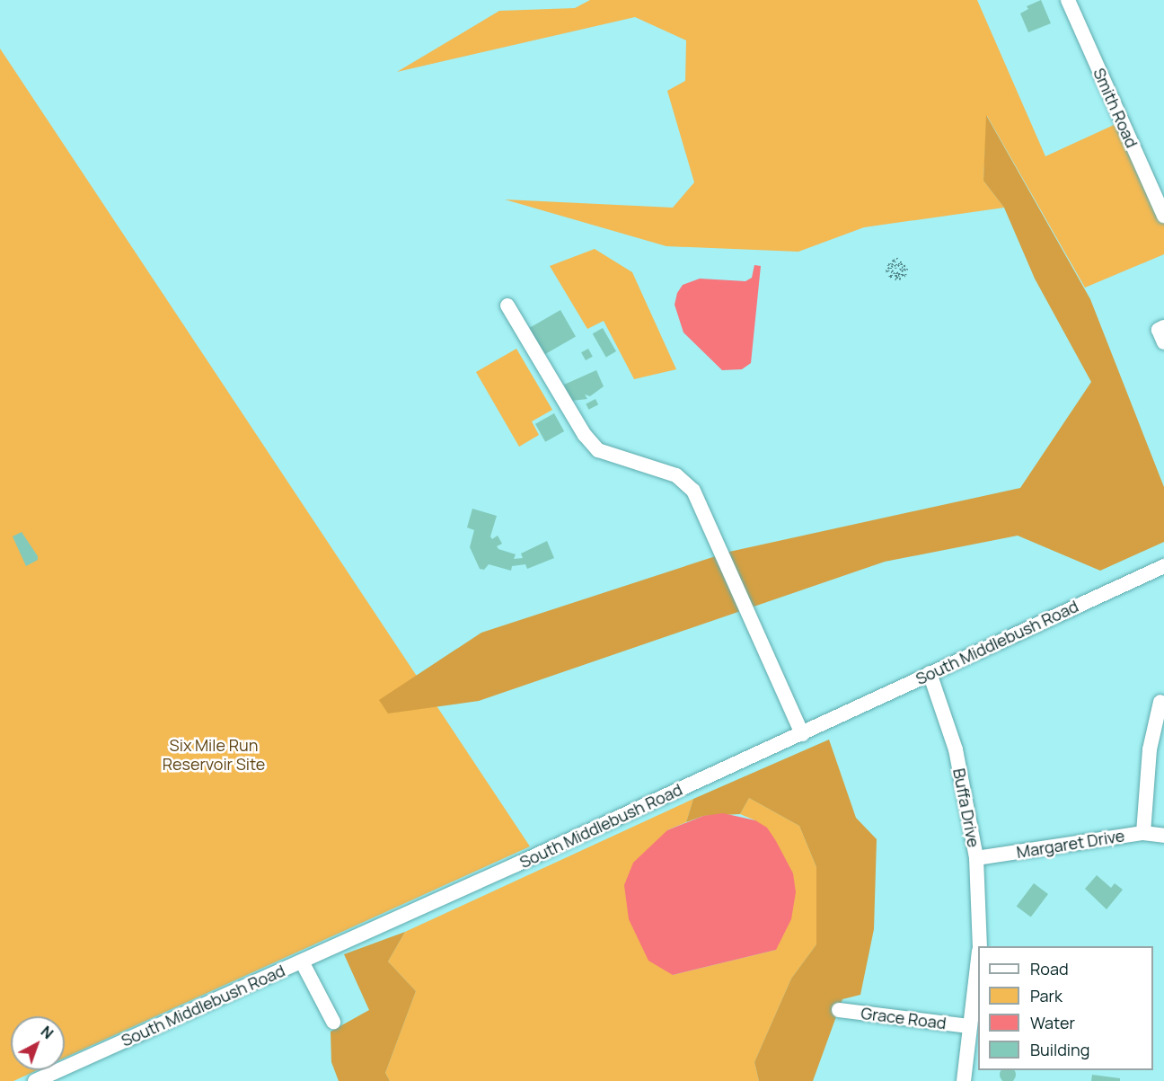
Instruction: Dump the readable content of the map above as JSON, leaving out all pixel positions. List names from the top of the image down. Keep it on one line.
{"streets":{"street":["Smith Road","South Middlebush Road","Buffa Drive","Margaret Drive","Grace Road"]},"crossings":[["South Middlebush Road","Buffa Drive"],["Buffa Drive","Margaret Drive"],["Buffa Drive","Grace Road"]],"parks":["Six Mile Run Reservoir Site"],"legend":["Road","Park","Water","Building"],"north":"top right"}
